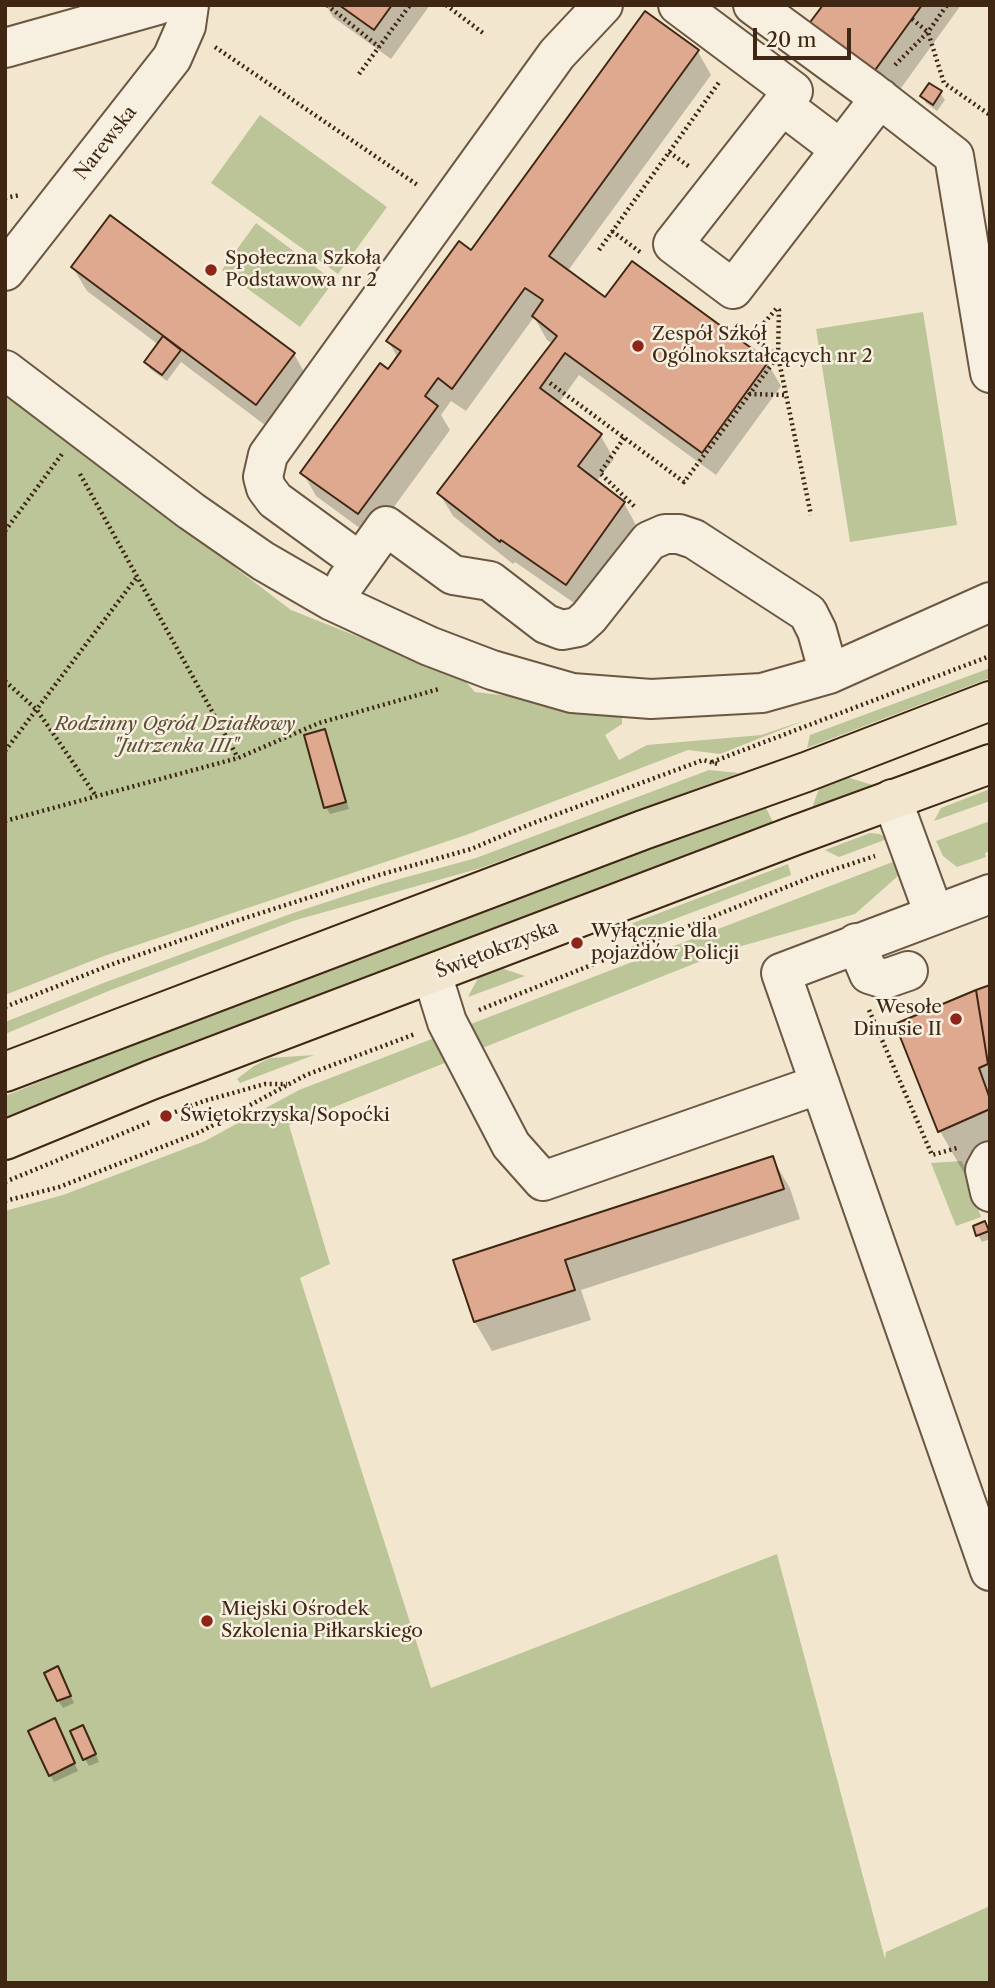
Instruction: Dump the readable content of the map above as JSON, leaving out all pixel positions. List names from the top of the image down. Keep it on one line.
{"streets":{"main road":["Świętokrzyska"],"street":["Narewska"]},"parks":["Rodzinny Ogród Działkowy \"Jutrzenka III\""],"places":["Społeczna Szkoła Podstawowa nr 2","Zespół Szkół Ogólnokształcących nr 2","Wyłącznie dla pojazdów Policji","Wesołe Dinusie II","Świętokrzyska/Sopoćki","Miejski Ośrodek Szkolenia Piłkarskiego"],"scale_bar":"20 m"}
